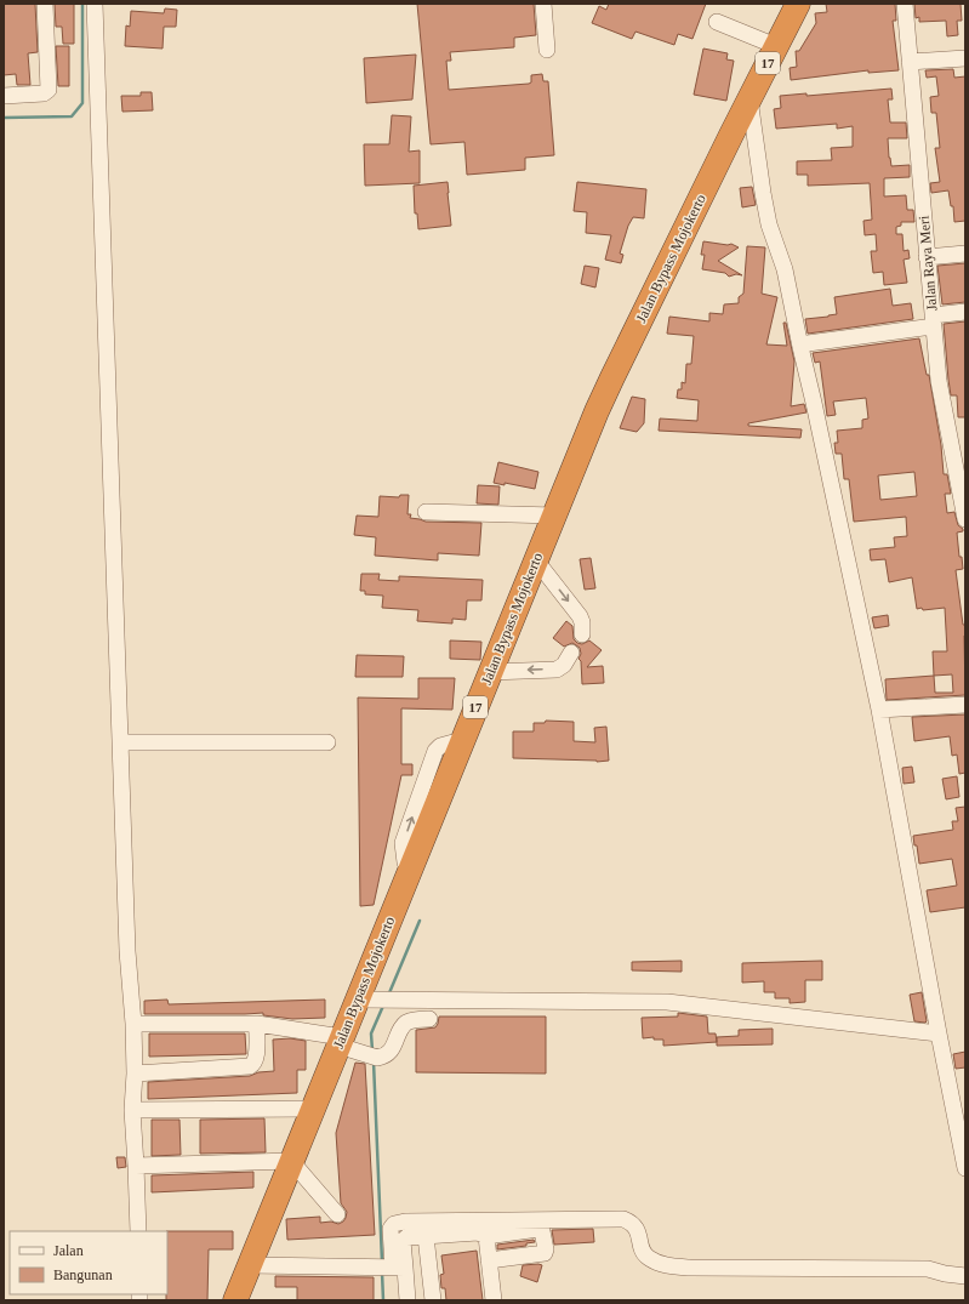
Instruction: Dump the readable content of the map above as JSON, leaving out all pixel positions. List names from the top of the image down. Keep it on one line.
{"streets":{"highway":["17","Jalan Bypass Mojokerto"],"street":["Jalan Raya Meri"]},"legend":["Jalan","Bangunan"]}
